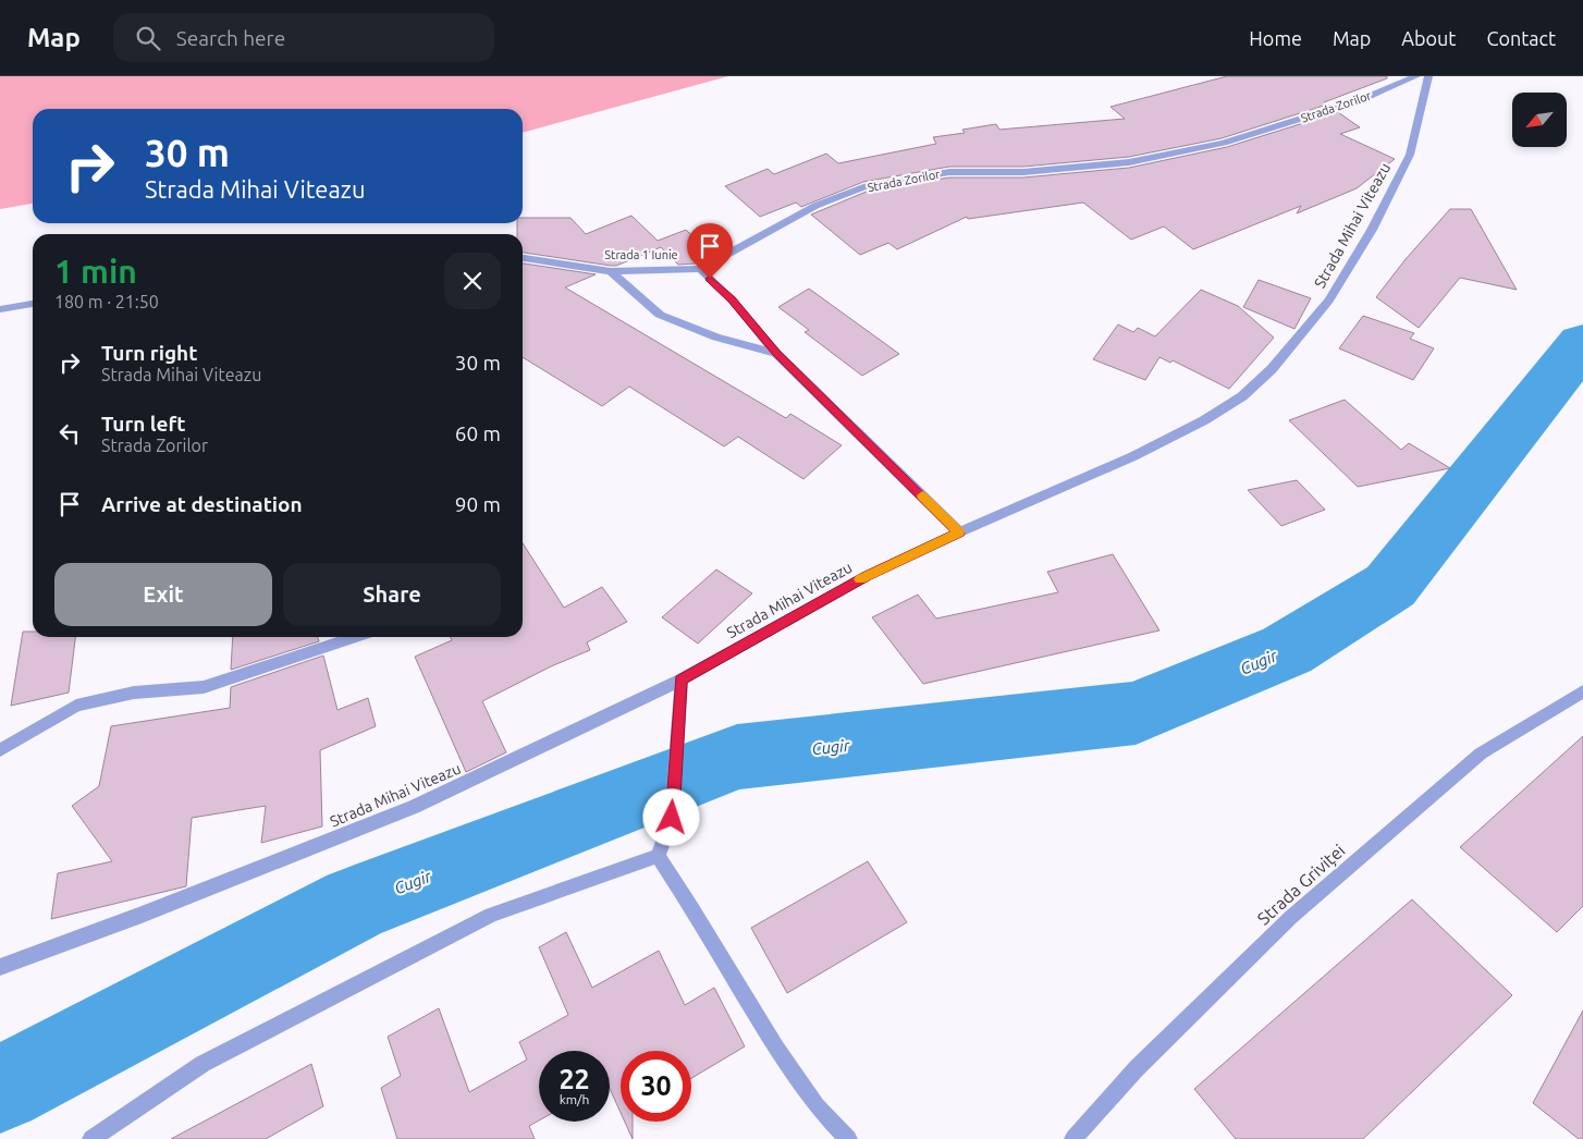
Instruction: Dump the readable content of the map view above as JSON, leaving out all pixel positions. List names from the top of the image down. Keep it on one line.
{"streets":{"street":["Strada Zorilor","Strada Mihai Viteazu","Strada 1 Iunie","Strada Griviței"]},"crossings":[["Strada Zorilor","Strada 1 Iunie"]],"water":["Cugir"],"north":"bottom left","page":{"header":"Map","search":"Search here","nav":["Home","Map","About","Contact"],"turn":["30 m","Strada Mihai Viteazu"],"heading":["1 min","180 m · 21:50"],"list":[{"name":"Turn right","note":"Strada Mihai Viteazu","value":"30 m"},{"name":"Turn left","note":"Strada Zorilor","value":"60 m"},{"name":"Arrive at destination","value":"90 m"}],"buttons":["Exit","Share"],"speed":"22 km/h","limit":"30"}}
